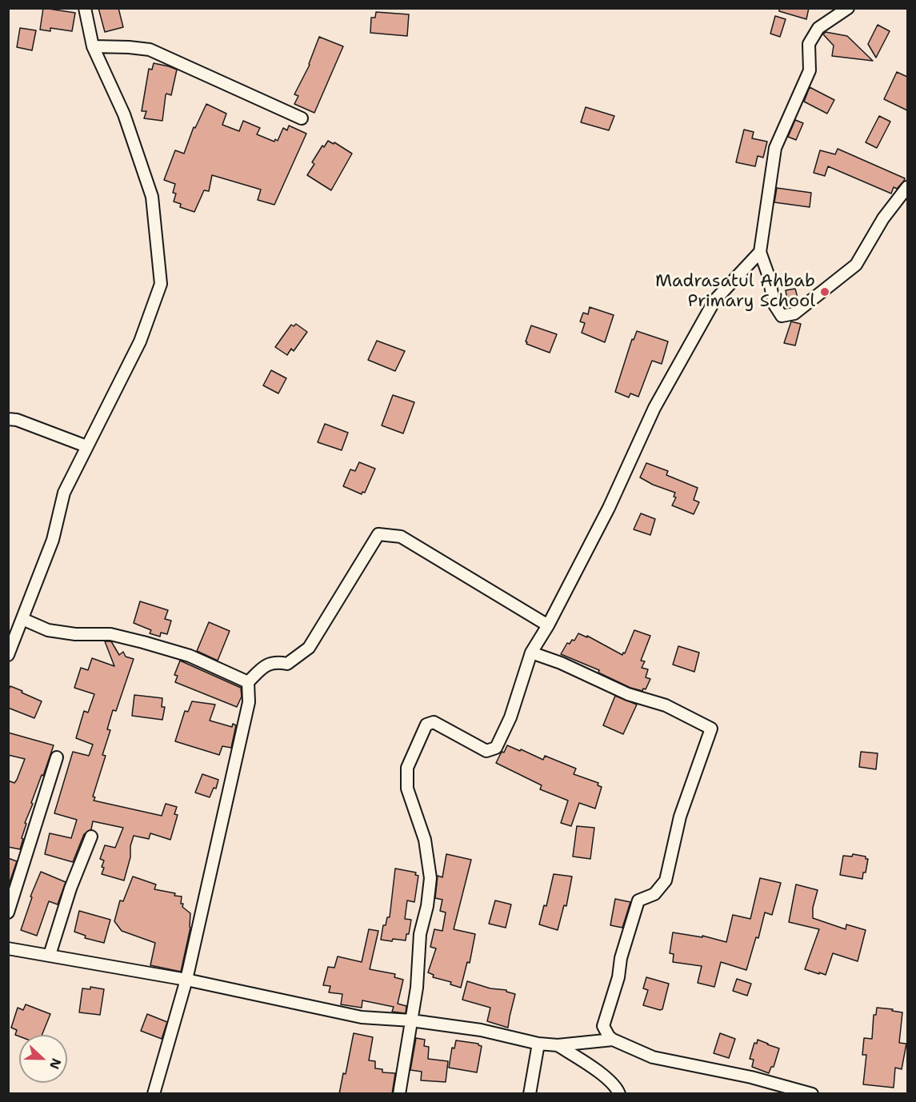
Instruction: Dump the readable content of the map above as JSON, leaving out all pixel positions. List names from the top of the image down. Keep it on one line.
{"places":["Madrasatul Ahbab Primary School"],"north":"right"}
